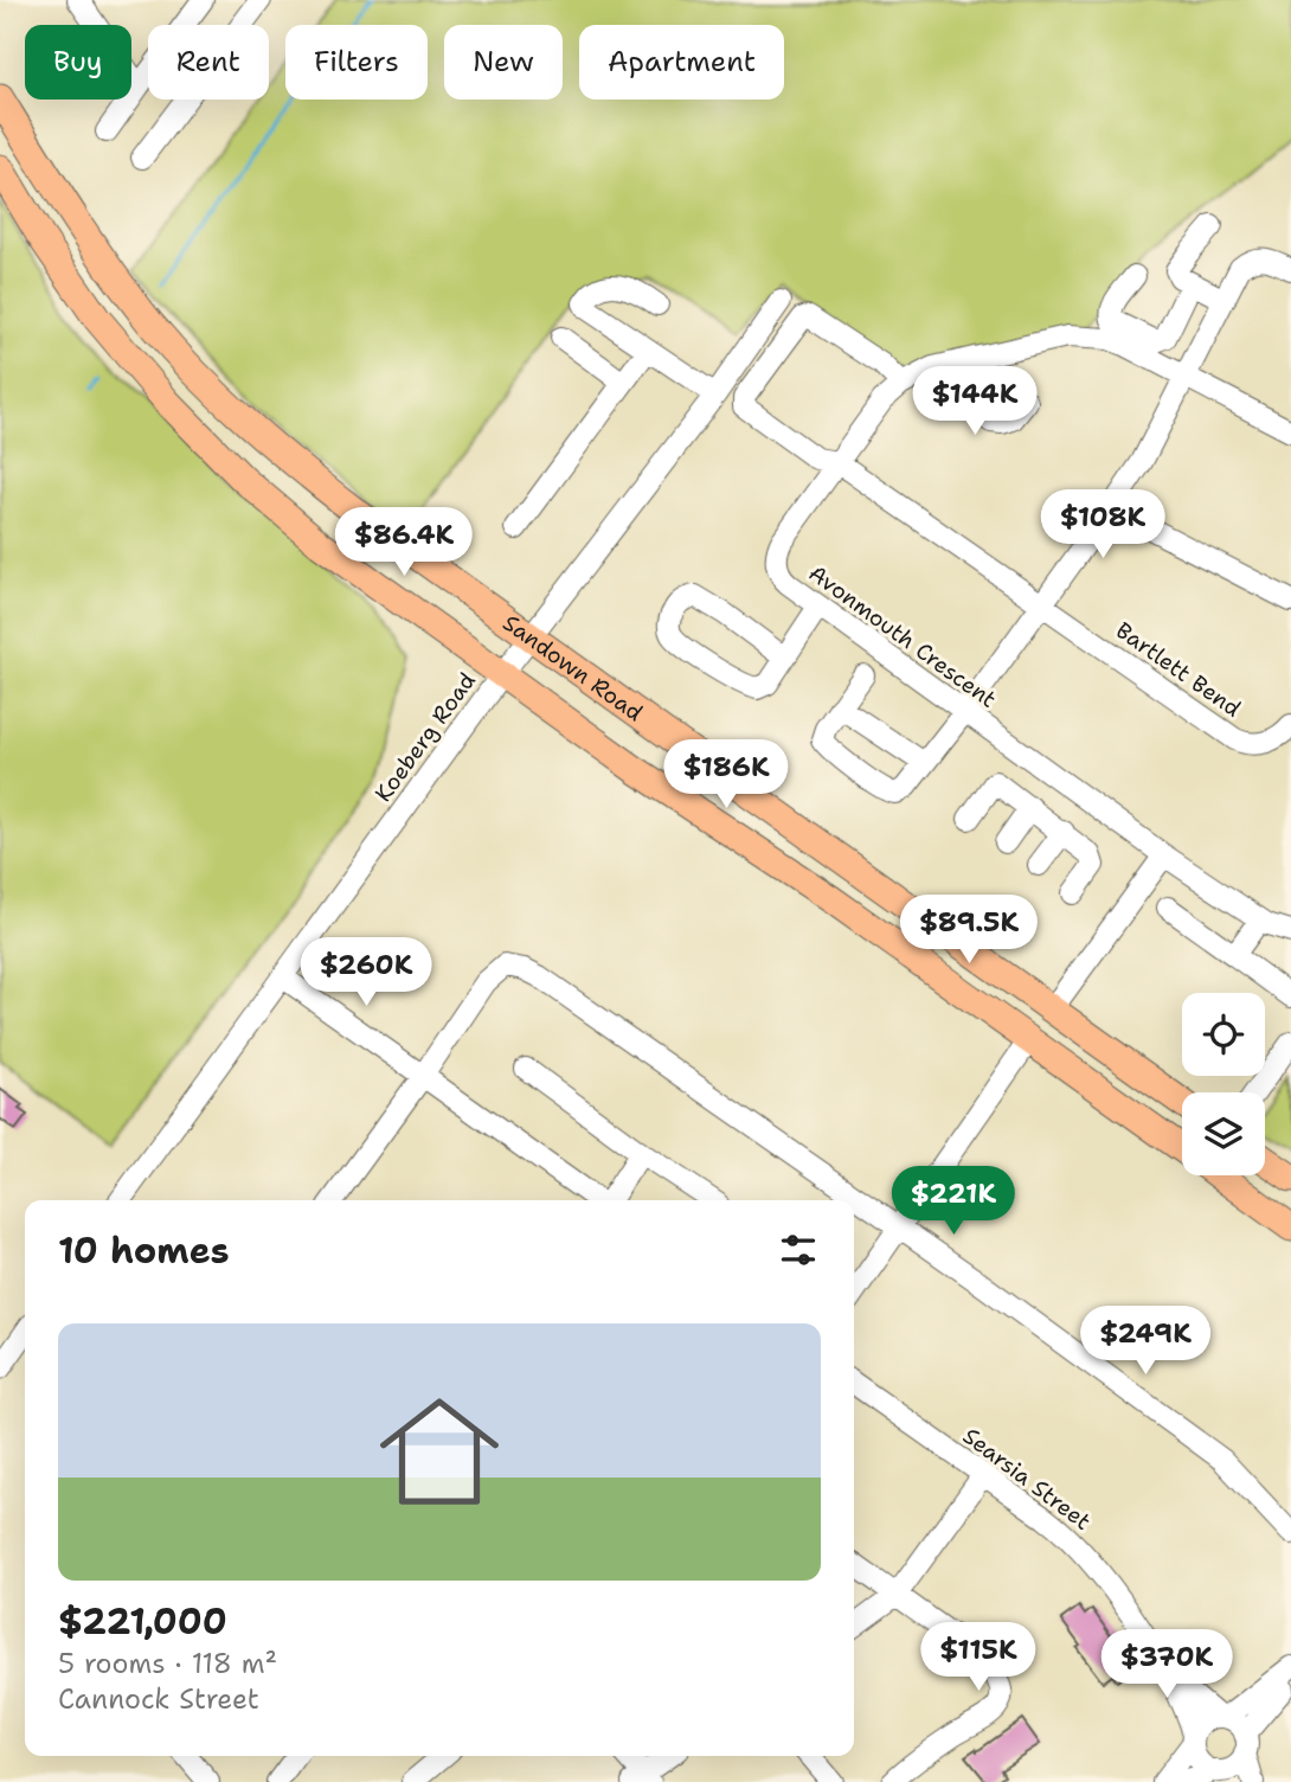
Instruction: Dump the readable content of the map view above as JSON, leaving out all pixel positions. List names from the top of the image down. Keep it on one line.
{"streets":{"main road":["Sandown Road"],"street":["Avonmouth Crescent","Bartlett Bend","Koeberg Road","Searsia Street"]},"crossings":[["Avonmouth Crescent","Bartlett Bend"],["Sandown Road","Koeberg Road"]],"page":{"chip":["Buy","Rent","Filters","New","Apartment"],"price":["$144K","$108K","$86.4K","$186K","$89.5K","$260K","$221K","$249K","$115K","$370K"],"heading":"10 homes","list":[{"name":"$221,000","note":"5 rooms · 118 m² · Cannock Street"}]}}
